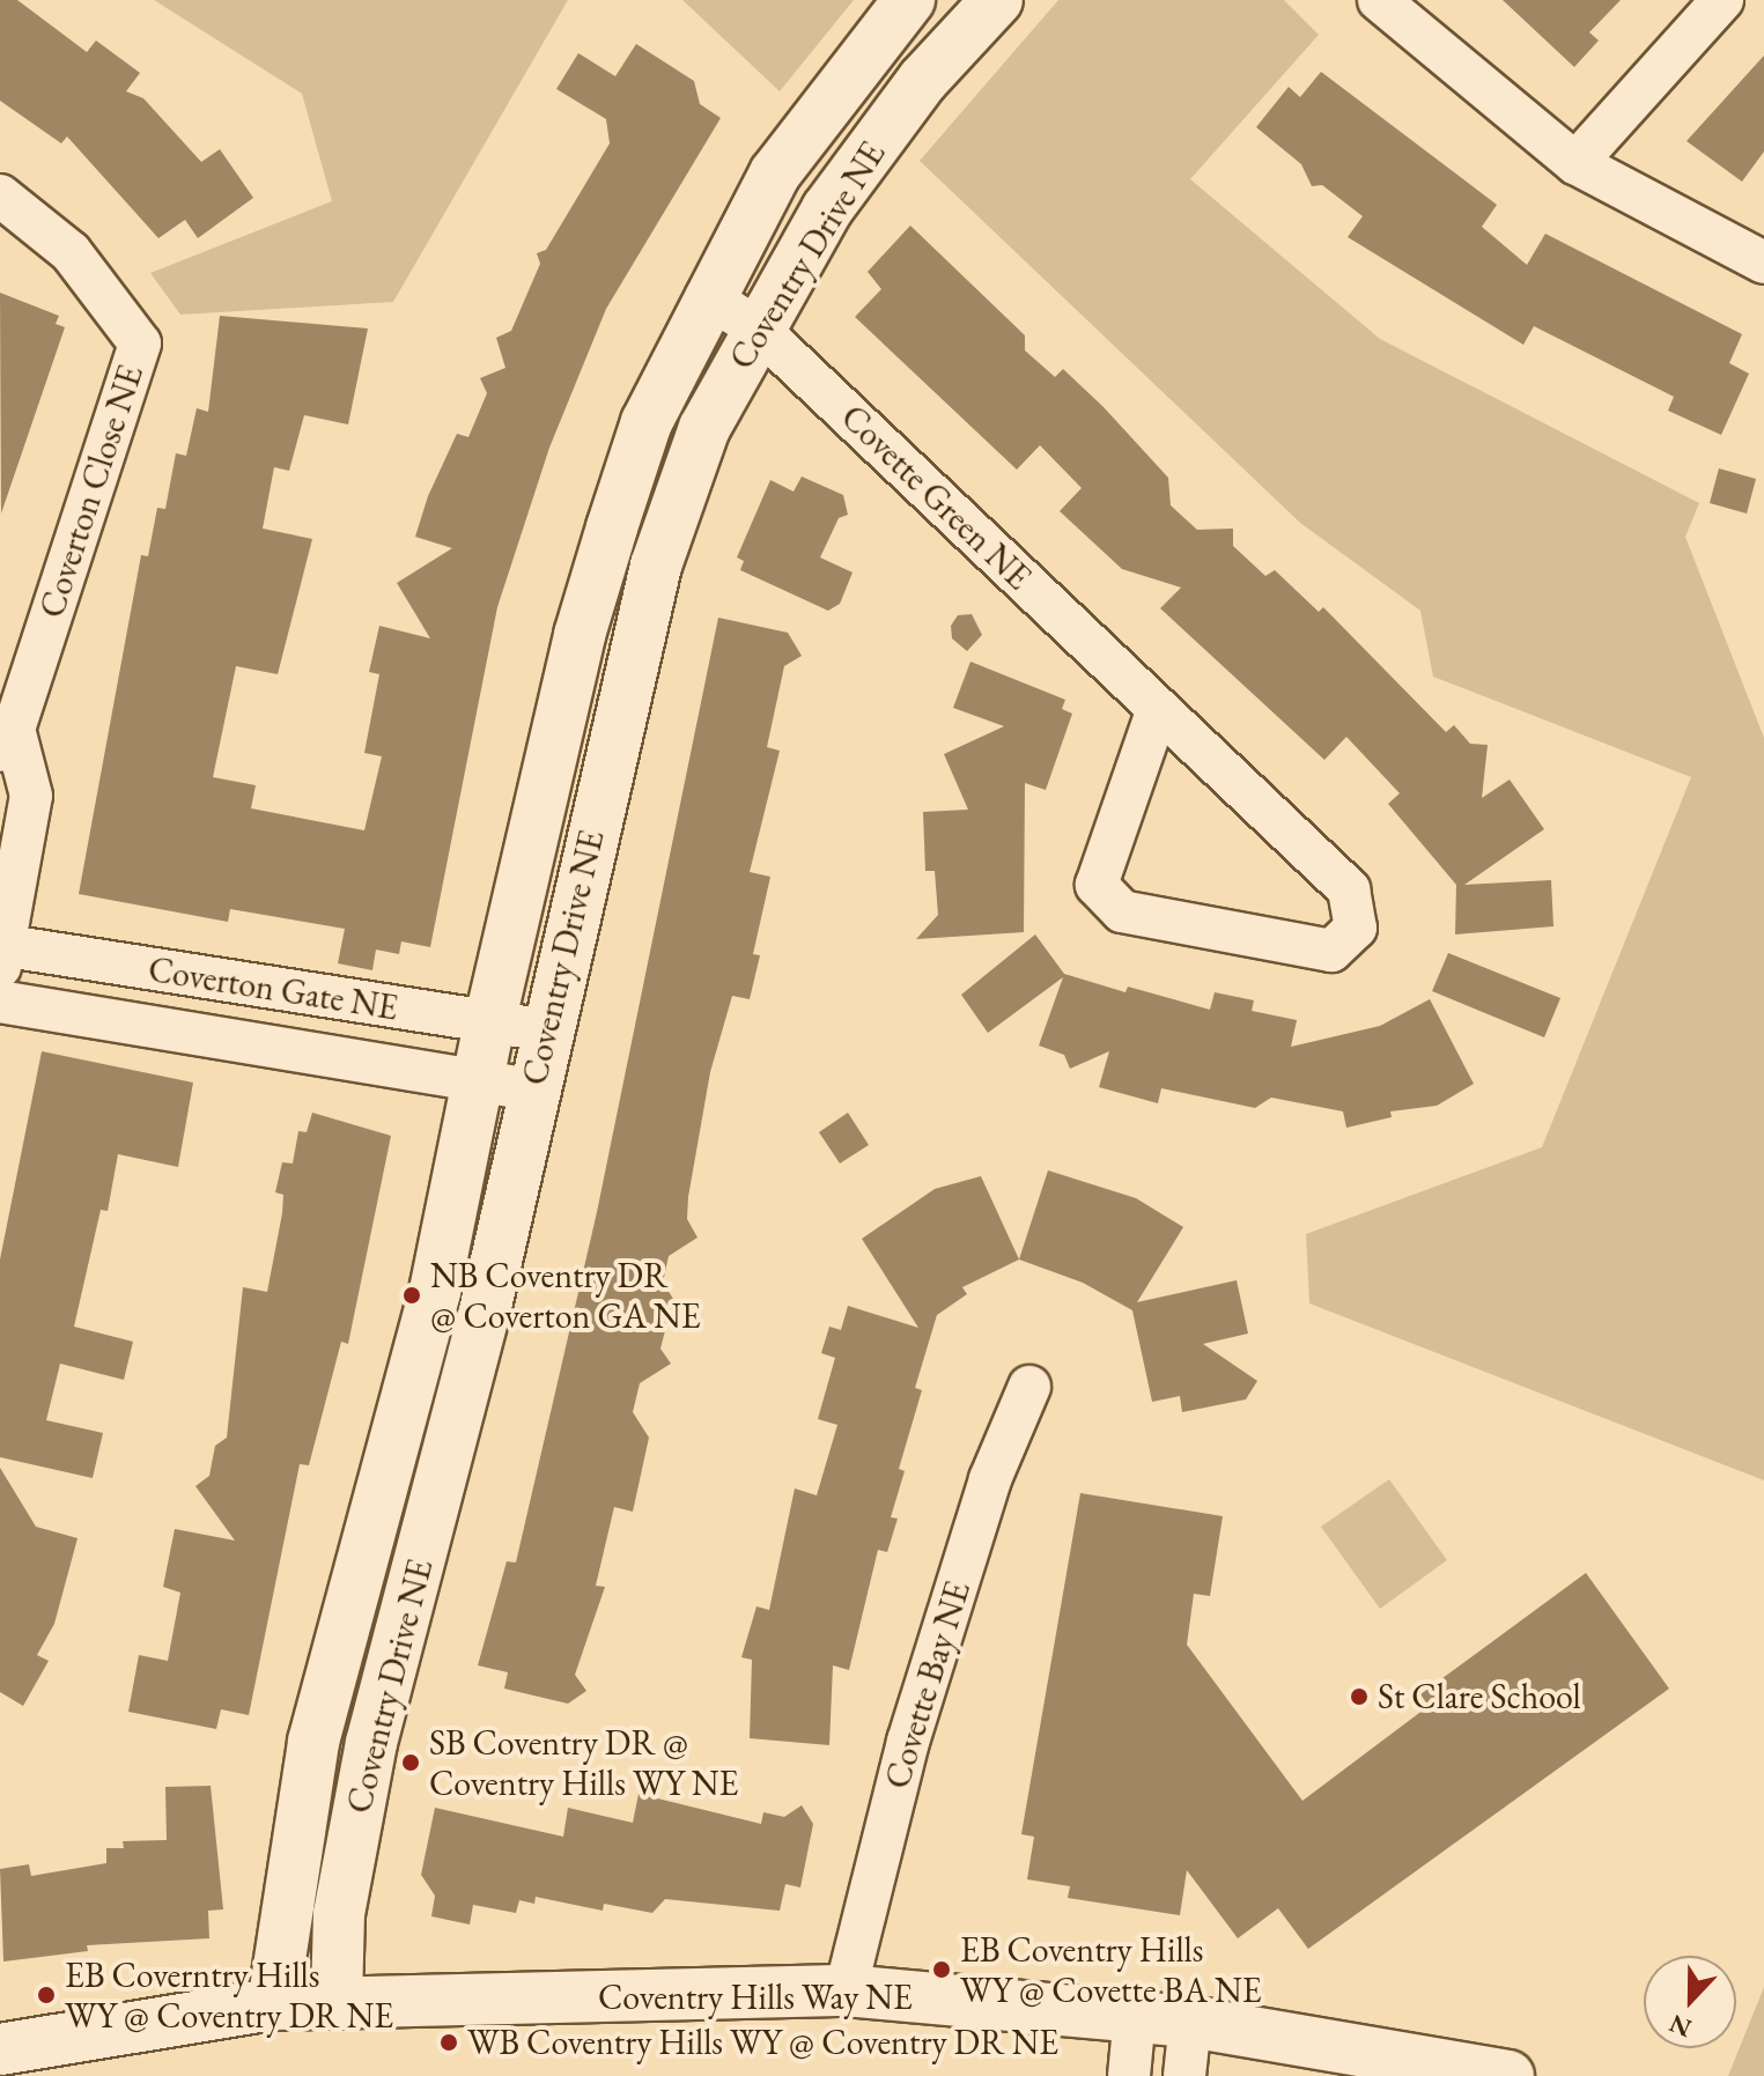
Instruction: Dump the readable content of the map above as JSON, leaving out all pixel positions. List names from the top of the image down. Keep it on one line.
{"streets":{"street":["Coventry Drive NE","Coverton Close NE","Covette Green NE","Coverton Gate NE","Covette Bay NE","Coventry Hills Way NE"]},"crossings":[["Coventry Drive NE","Covette Green NE"],["Coventry Drive NE","Coverton Gate NE"],["Coventry Drive NE","Coventry Hills Way NE"],["Coverton Close NE","Coverton Gate NE"],["Covette Bay NE","Coventry Hills Way NE"]],"places":["NB Coventry DR @ Coverton GA NE","St Clare School","SB Coventry DR @ Coventry Hills WY NE","EB Coventry Hills WY @ Covette BA NE","EB Coverntry Hills WY @ Coventry DR NE","WB Coventry Hills WY @ Coventry DR NE"],"north":"bottom"}
